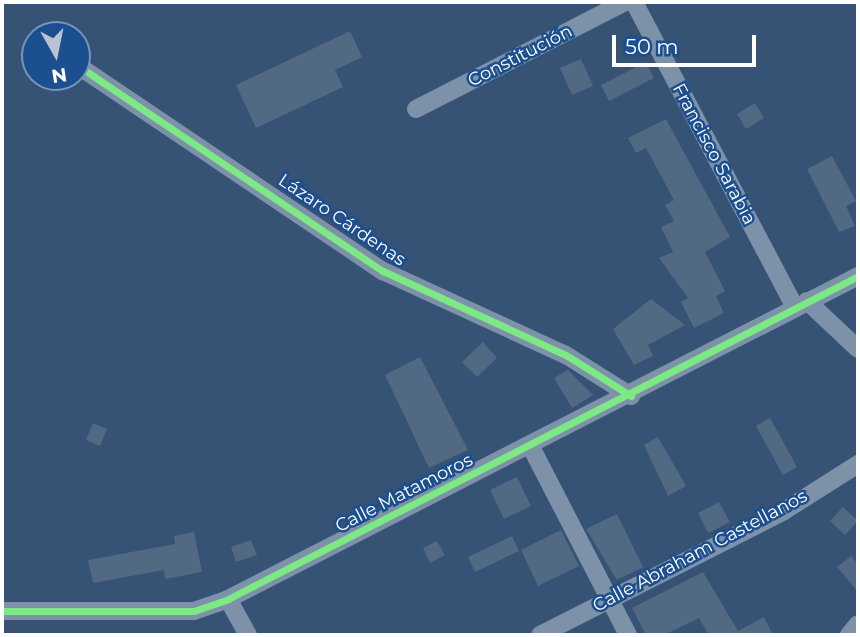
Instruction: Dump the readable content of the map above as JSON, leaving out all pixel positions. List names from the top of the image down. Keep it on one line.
{"streets":{"street":["Constitución","Francisco Sarabia","Lázaro Cárdenas","Calle Matamoros","Calle Abraham Castellanos"]},"crossings":[["Francisco Sarabia","Calle Matamoros"],["Lázaro Cárdenas","Calle Matamoros"]],"scale_bar":"50 m","north":"bottom"}
